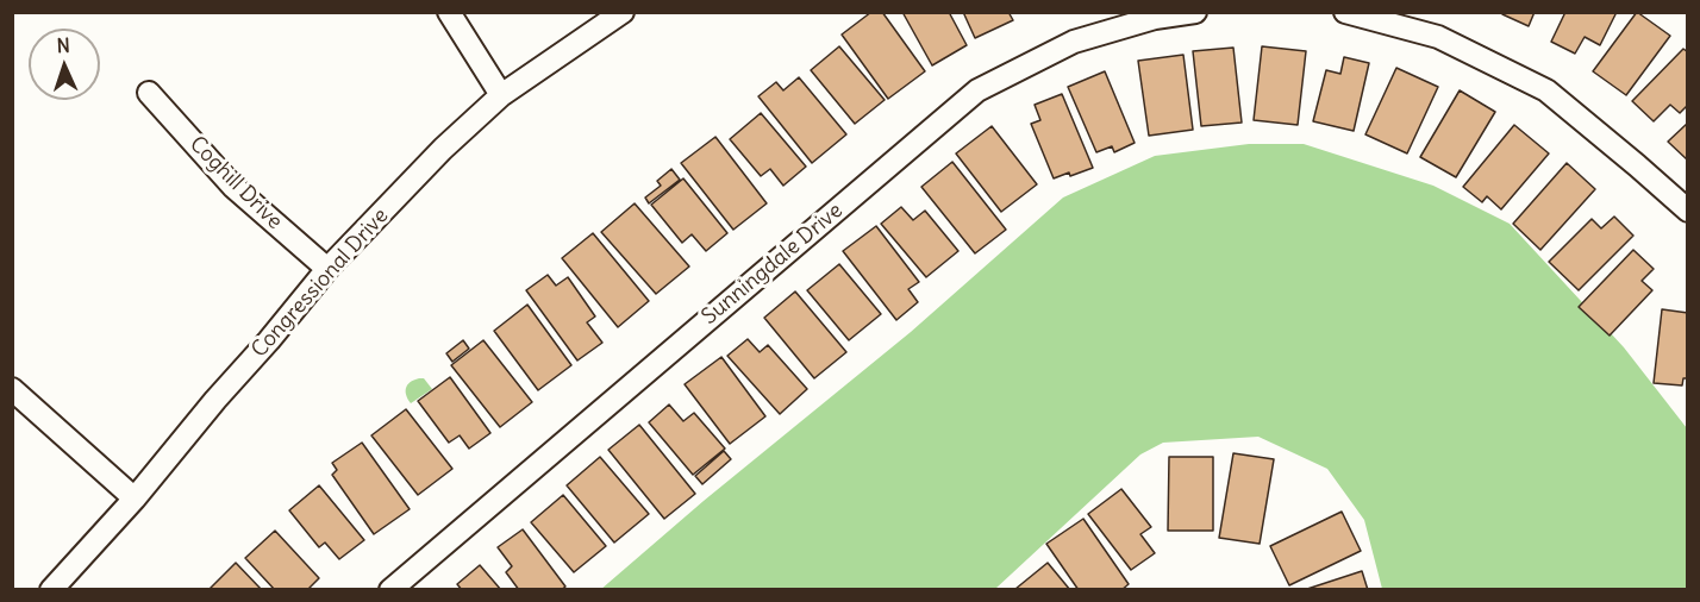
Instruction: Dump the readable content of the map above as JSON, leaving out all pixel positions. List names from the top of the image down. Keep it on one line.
{"streets":{"street":["Coghill Drive","Sunningdale Drive","Congressional Drive"]},"crossings":[["Coghill Drive","Congressional Drive"]],"north":"top"}
